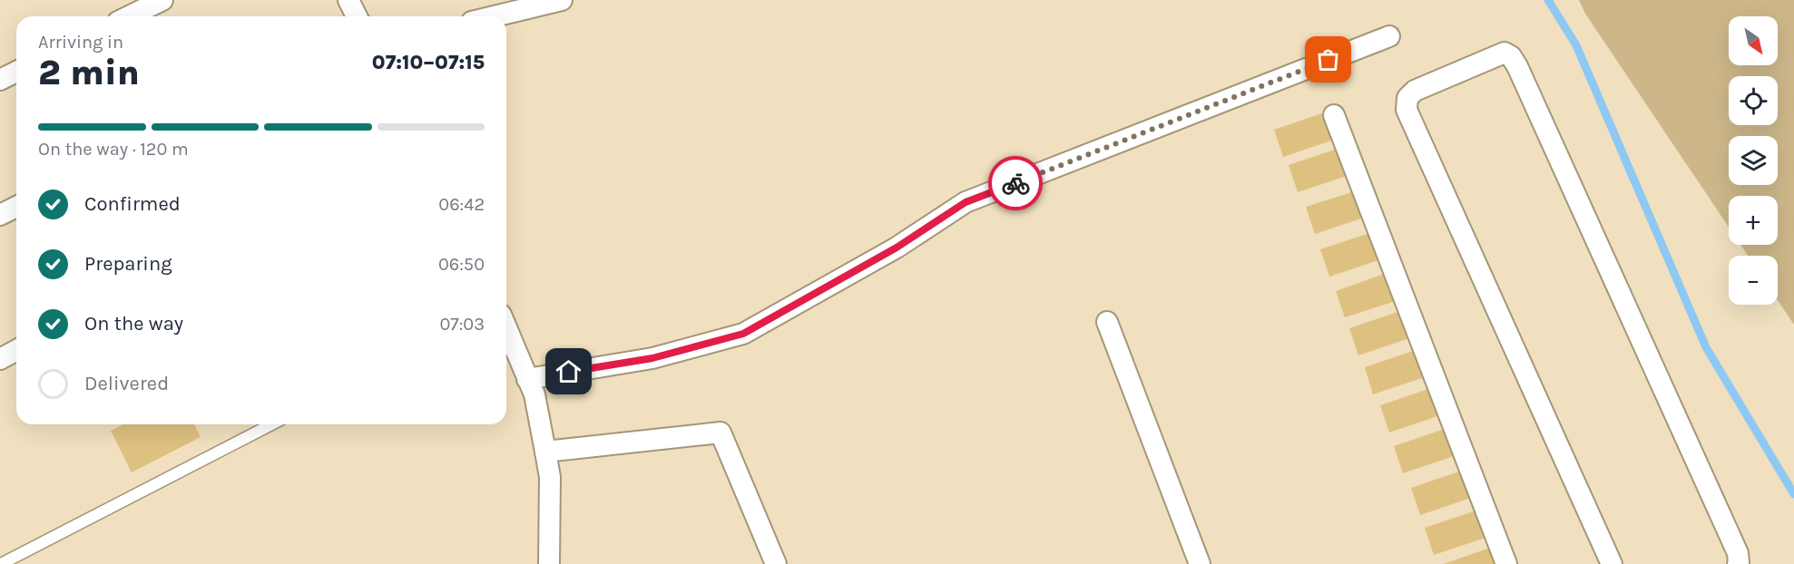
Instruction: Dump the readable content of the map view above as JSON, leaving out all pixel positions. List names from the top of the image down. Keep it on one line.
{"north":"bottom right","page":{"map_buttons":["+","−"],"heading":["2 min","Arriving in","07:10–07:15"],"bar":"On the way · 120 m","list":[["Confirmed","06:42"],["Preparing","06:50"],["On the way","07:03"],"Delivered"]}}
